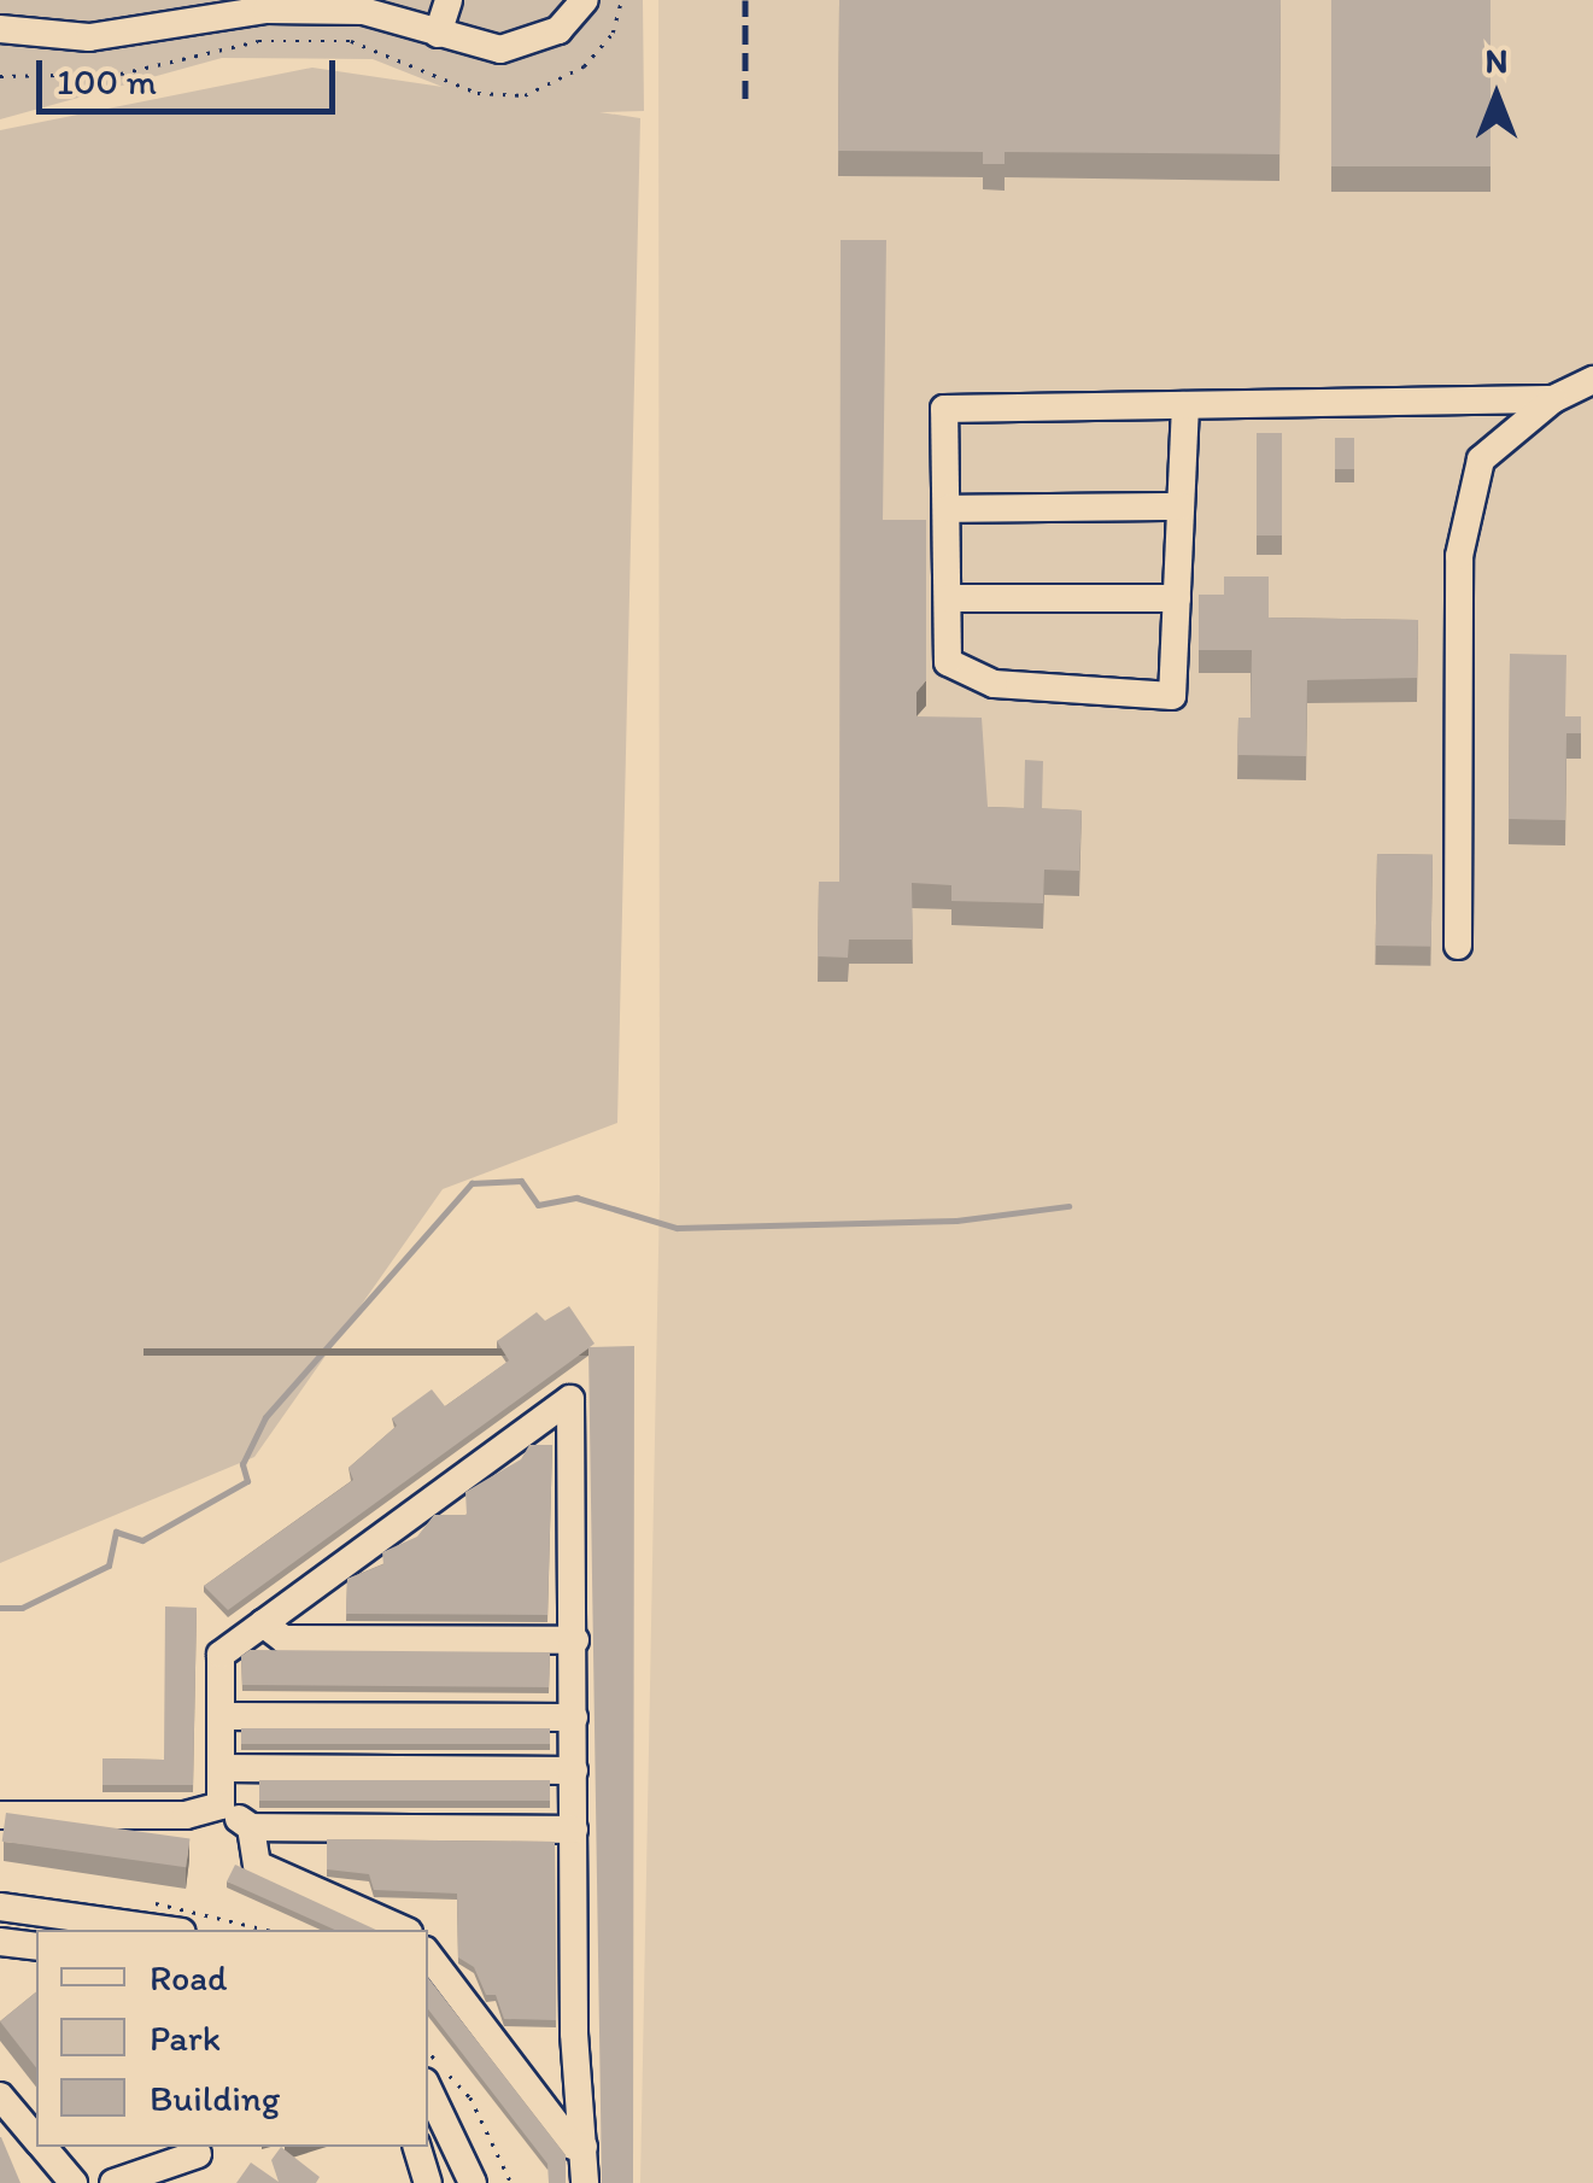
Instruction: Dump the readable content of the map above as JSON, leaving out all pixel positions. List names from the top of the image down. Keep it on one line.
{"legend":["Road","Park","Building"],"scale_bar":"100 m","north":"top"}
